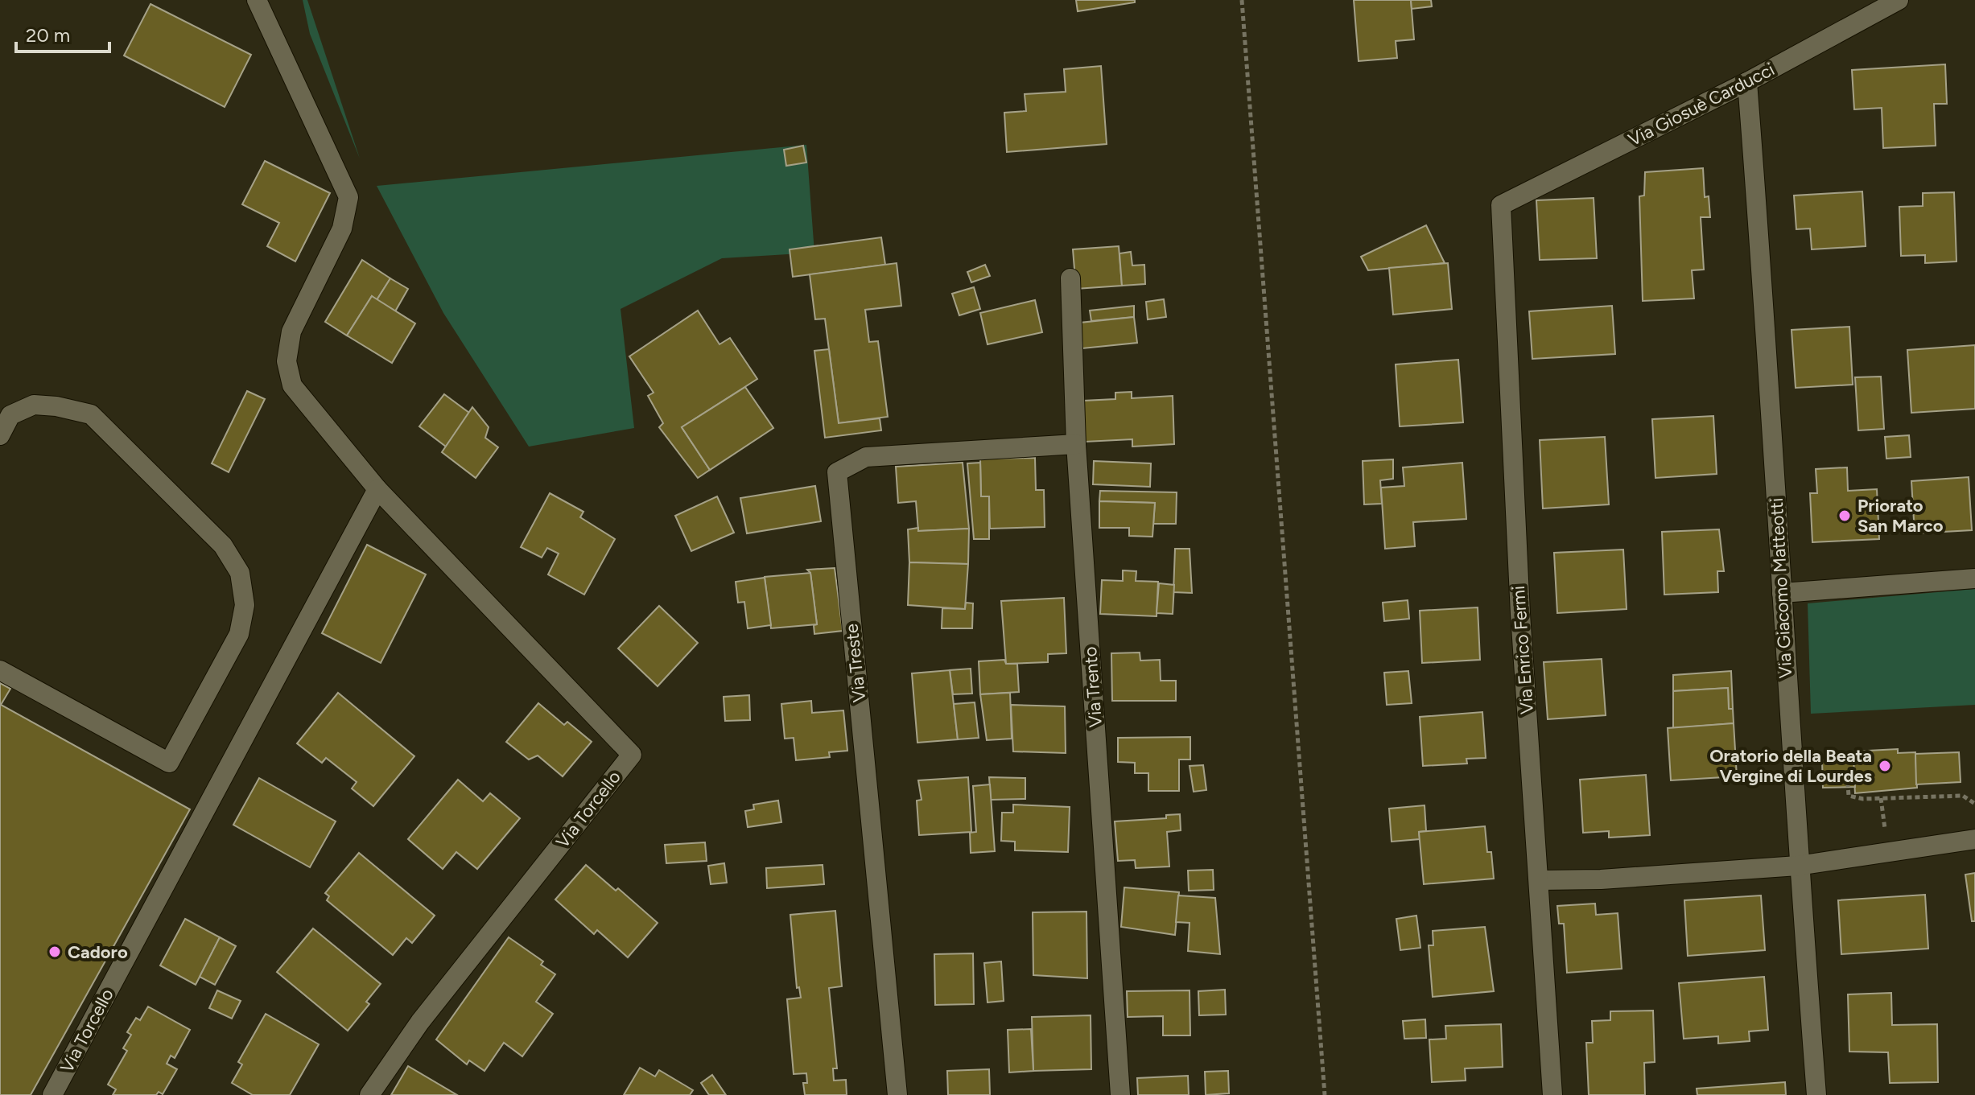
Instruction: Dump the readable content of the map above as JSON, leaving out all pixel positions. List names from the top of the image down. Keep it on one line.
{"streets":{"street":["Via Giosuè Carducci","Via Giacomo Matteotti","Via Enrico Fermi","Via Treste","Via Trento","Via Torcello"]},"crossings":[["Via Giosuè Carducci","Via Giacomo Matteotti"],["Via Giosuè Carducci","Via Enrico Fermi"],["Via Treste","Via Trento"]],"places":["Priorato San Marco","Oratorio della Beata Vergine di Lourdes","Cadoro"],"scale_bar":"20 m"}
